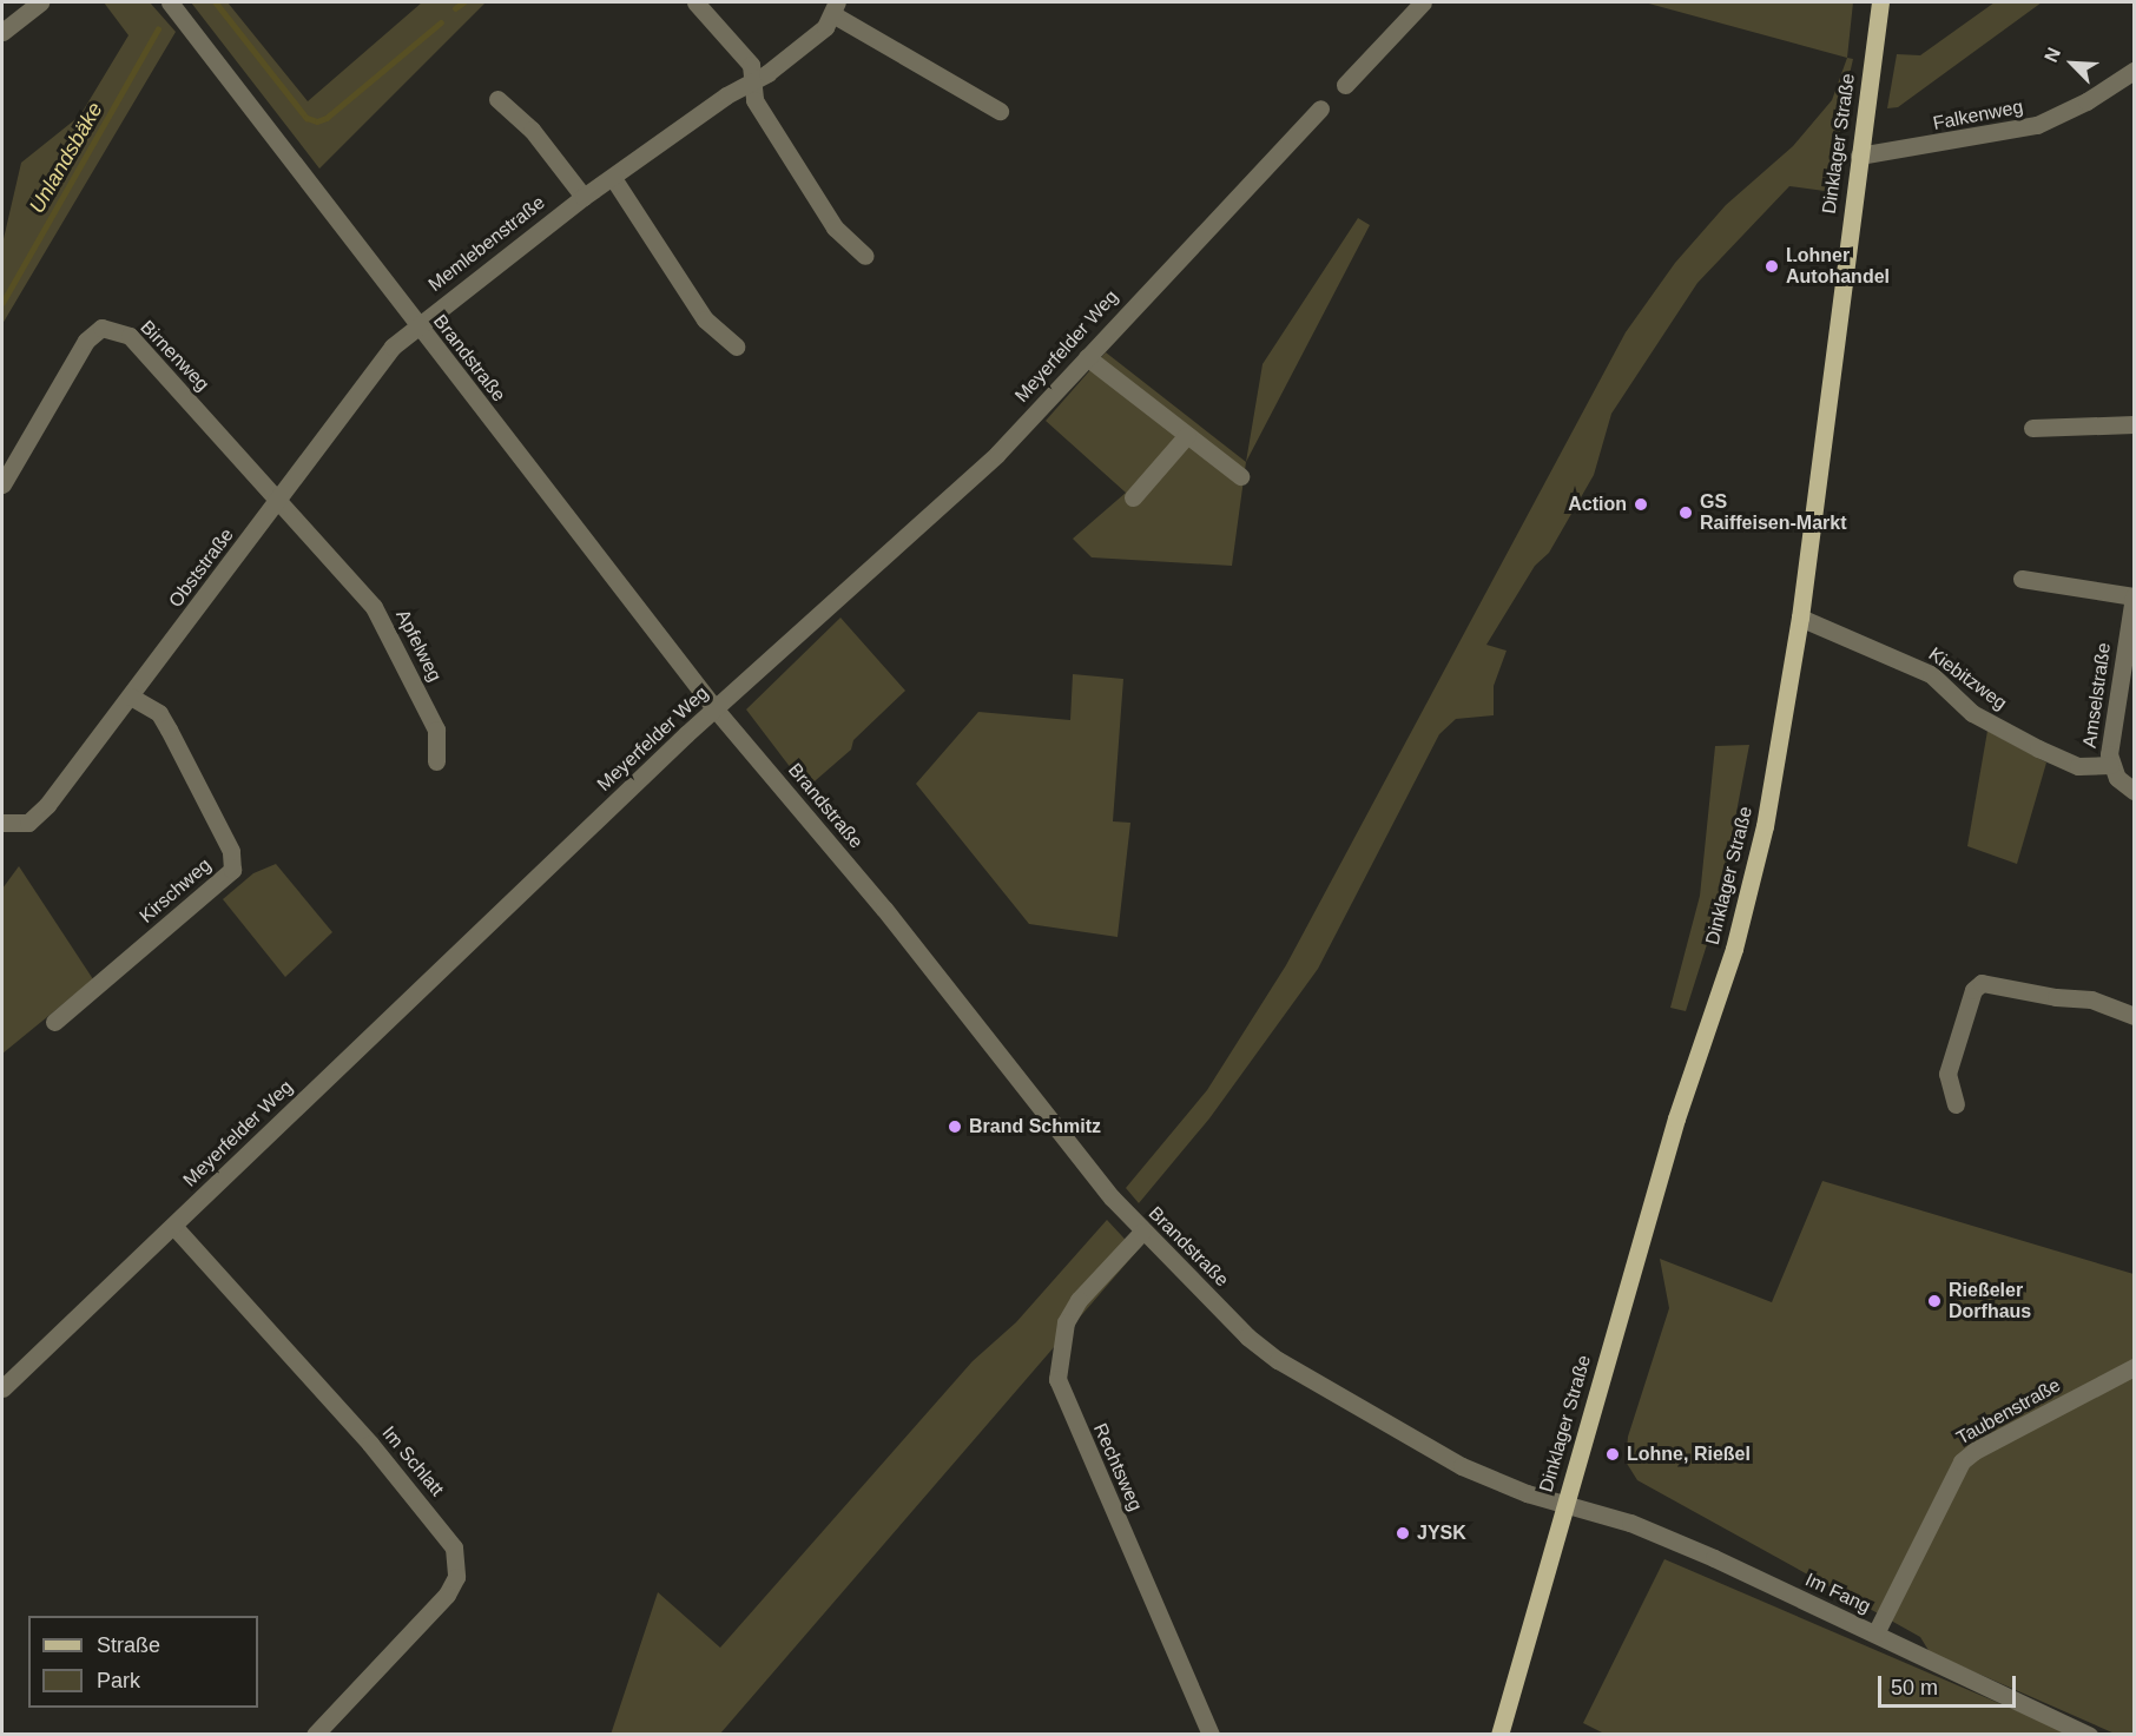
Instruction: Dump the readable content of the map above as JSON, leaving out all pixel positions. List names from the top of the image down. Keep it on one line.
{"streets":{"main road":["Dinklager Straße"],"street":["Falkenweg","Memlebenstraße","Meyerfelder Weg","Birnenweg","Brandstraße","Obststraße","Apfelweg","Kiebitzweg","Amselstraße","Kirschweg","Taubenstraße","Im Schlatt","Rechtsweg","Im Fang"]},"crossings":[["Falkenweg","Dinklager Straße"],["Dinklager Straße","Brandstraße"],["Dinklager Straße","Kiebitzweg"],["Dinklager Straße","Im Fang"],["Memlebenstraße","Brandstraße"],["Memlebenstraße","Obststraße"],["Meyerfelder Weg","Brandstraße"],["Meyerfelder Weg","Im Schlatt"],["Birnenweg","Obststraße"],["Birnenweg","Apfelweg"],["Brandstraße","Obststraße"],["Brandstraße","Rechtsweg"],["Brandstraße","Im Fang"],["Obststraße","Apfelweg"],["Obststraße","Kirschweg"],["Kiebitzweg","Amselstraße"],["Taubenstraße","Im Fang"]],"water":["Unlandsbäke"],"places":["Lohner Autohandel","Action","GS Raiffeisen-Markt","Brand Schmitz","Rießeler Dorfhaus","Lohne, Rießel","JYSK"],"legend":["Straße","Park"],"scale_bar":"50 m","north":"top left"}
